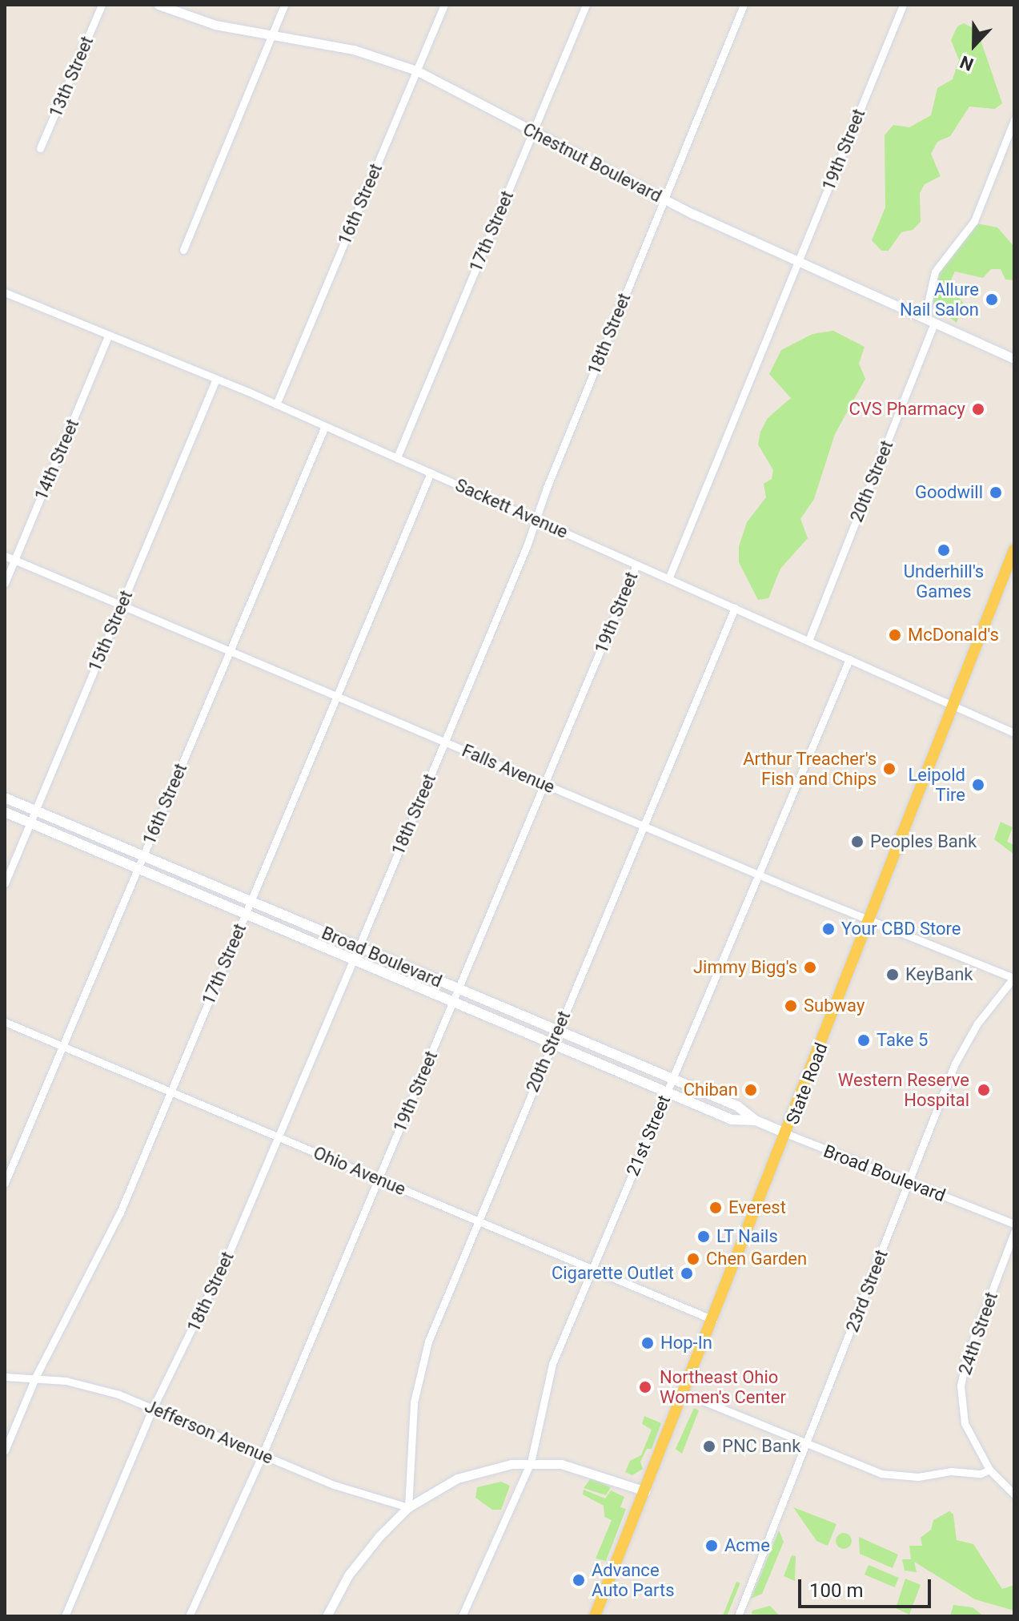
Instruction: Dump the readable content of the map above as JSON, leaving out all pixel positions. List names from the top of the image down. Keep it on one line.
{"streets":{"main road":["Broad Boulevard","State Road"],"street":["13th Street","19th Street","Chestnut Boulevard","16th Street","17th Street","18th Street","14th Street","20th Street","Sackett Avenue","15th Street","Falls Avenue","21st Street","Ohio Avenue","23rd Street","24th Street","Jefferson Avenue"]},"crossings":[["19th Street","Chestnut Boulevard"],["19th Street","Sackett Avenue"],["19th Street","Falls Avenue"],["19th Street","Broad Boulevard"],["19th Street","Ohio Avenue"],["19th Street","Jefferson Avenue"],["Chestnut Boulevard","16th Street"],["Chestnut Boulevard","17th Street"],["Chestnut Boulevard","18th Street"],["Chestnut Boulevard","20th Street"],["16th Street","Sackett Avenue"],["16th Street","Falls Avenue"],["16th Street","Broad Boulevard"],["16th Street","Ohio Avenue"],["17th Street","Sackett Avenue"],["17th Street","Falls Avenue"],["17th Street","Broad Boulevard"],["17th Street","Ohio Avenue"],["17th Street","Jefferson Avenue"],["18th Street","Sackett Avenue"],["18th Street","Falls Avenue"],["18th Street","Broad Boulevard"],["18th Street","Ohio Avenue"],["18th Street","Jefferson Avenue"],["14th Street","Sackett Avenue"],["14th Street","Falls Avenue"],["20th Street","Sackett Avenue"],["20th Street","Falls Avenue"],["20th Street","Broad Boulevard"],["20th Street","Ohio Avenue"],["20th Street","Jefferson Avenue"],["Sackett Avenue","15th Street"],["Sackett Avenue","State Road"],["Sackett Avenue","21st Street"],["15th Street","Falls Avenue"],["15th Street","Broad Boulevard"],["Falls Avenue","State Road"],["Falls Avenue","21st Street"],["Falls Avenue","23rd Street"],["Broad Boulevard","State Road"],["Broad Boulevard","21st Street"],["Broad Boulevard","23rd Street"],["State Road","Ohio Avenue"],["21st Street","Ohio Avenue"]],"places":["Allure Nail Salon","CVS Pharmacy","Goodwill","Underhill's Games","McDonald's","Arthur Treacher's Fish and Chips","Leipold Tire","Peoples Bank","Your CBD Store","Jimmy Bigg's","KeyBank","Subway","Take 5","Chiban","Western Reserve Hospital","Everest","LT Nails","Chen Garden","Cigarette Outlet","Hop-In","Northeast Ohio Women's Center","PNC Bank","Acme","Advance Auto Parts"],"scale_bar":"100 m","north":"bottom"}
